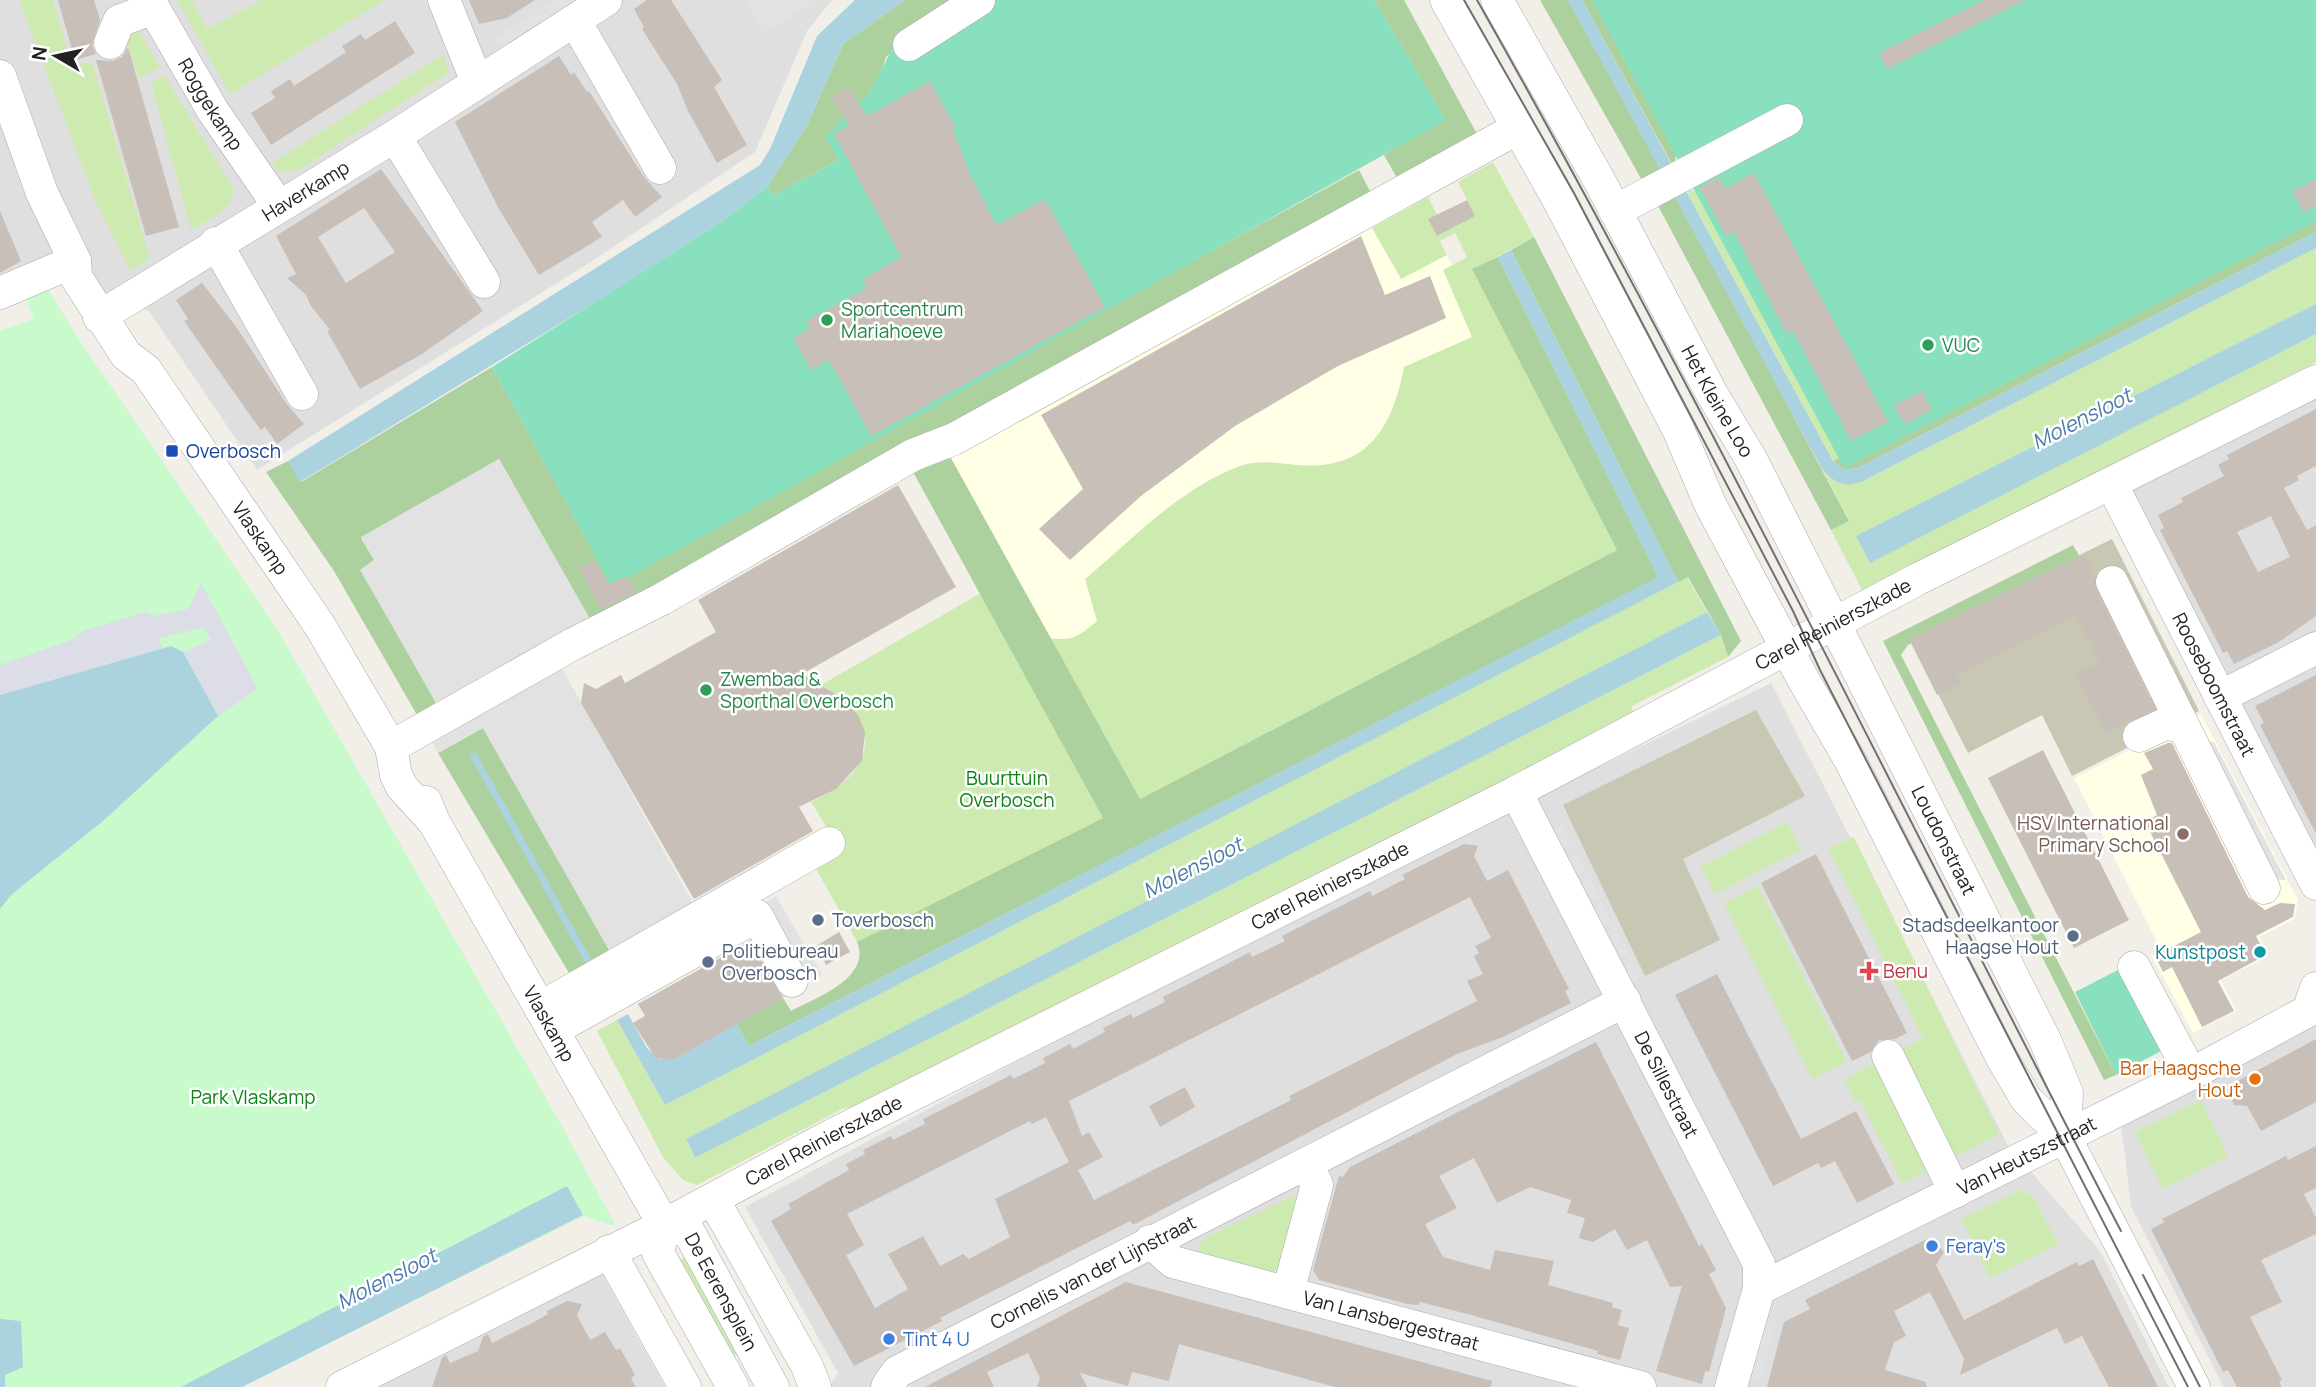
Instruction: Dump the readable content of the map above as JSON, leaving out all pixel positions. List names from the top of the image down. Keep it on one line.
{"streets":{"street":["Roggekamp","Haverkamp","Het Kleine Loo","Vlaskamp","Carel Reinierszkade","Rooseboomstraat","Loudonstraat","De Sillestraat","Van Heutszstraat","Cornelis van der Lijnstraat","De Eerensplein","Van Lansbergestraat"]},"crossings":[["Roggekamp","Haverkamp"],["Haverkamp","Vlaskamp"],["Het Kleine Loo","Carel Reinierszkade"],["Het Kleine Loo","Loudonstraat"],["Vlaskamp","Carel Reinierszkade"],["Vlaskamp","De Eerensplein"],["Carel Reinierszkade","Rooseboomstraat"],["Carel Reinierszkade","Loudonstraat"],["Carel Reinierszkade","De Sillestraat"],["Carel Reinierszkade","De Eerensplein"],["Loudonstraat","Van Heutszstraat"],["De Sillestraat","Van Heutszstraat"],["De Sillestraat","Cornelis van der Lijnstraat"],["Cornelis van der Lijnstraat","Van Lansbergestraat"]],"water":["Molensloot"],"parks":["Buurttuin Overbosch","Park Vlaskamp"],"places":{"other":["Sportcentrum Mariahoeve","VUC","Zwembad & Sporthal Overbosch","HSV International Primary School","Toverbosch","Stadsdeelkantoor Haagse Hout","Kunstpost","Politiebureau Overbosch","Bar Haagsche Hout","Feray's","Tint 4 U"],"transit":["Overbosch"],"health":["Benu"]},"north":"left"}
